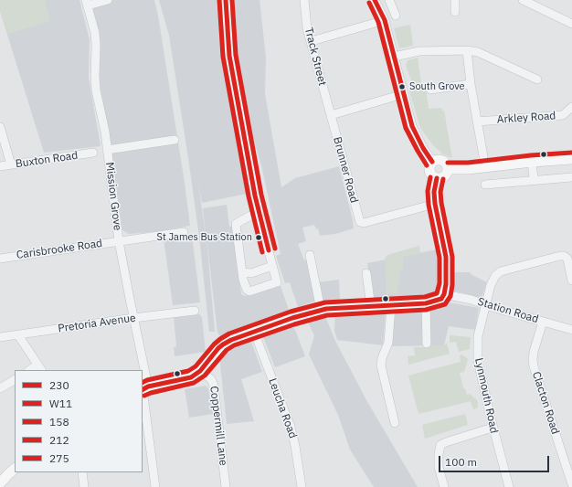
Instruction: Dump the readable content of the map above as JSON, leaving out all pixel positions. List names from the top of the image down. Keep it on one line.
{"streets":{"street":["Track Street","Arkley Road","Buxton Road","Brunner Road","Mission Grove","Carisbrooke Road","Station Road","Pretoria Avenue","Lynmouth Road","Clacton Road","Leucha Road","Coppermill Lane"]},"crossings":[["Track Street","Brunner Road"],["Mission Grove","Carisbrooke Road"],["Mission Grove","Pretoria Avenue"],["Station Road","Lynmouth Road"],["Station Road","Clacton Road"]],"places":["South Grove","St James Bus Station"],"lines":["transit line 230","transit line 212","transit line 275","transit line W11","transit line 158"],"legend":["230","W11","158","212","275"],"scale_bar":"100 m"}
